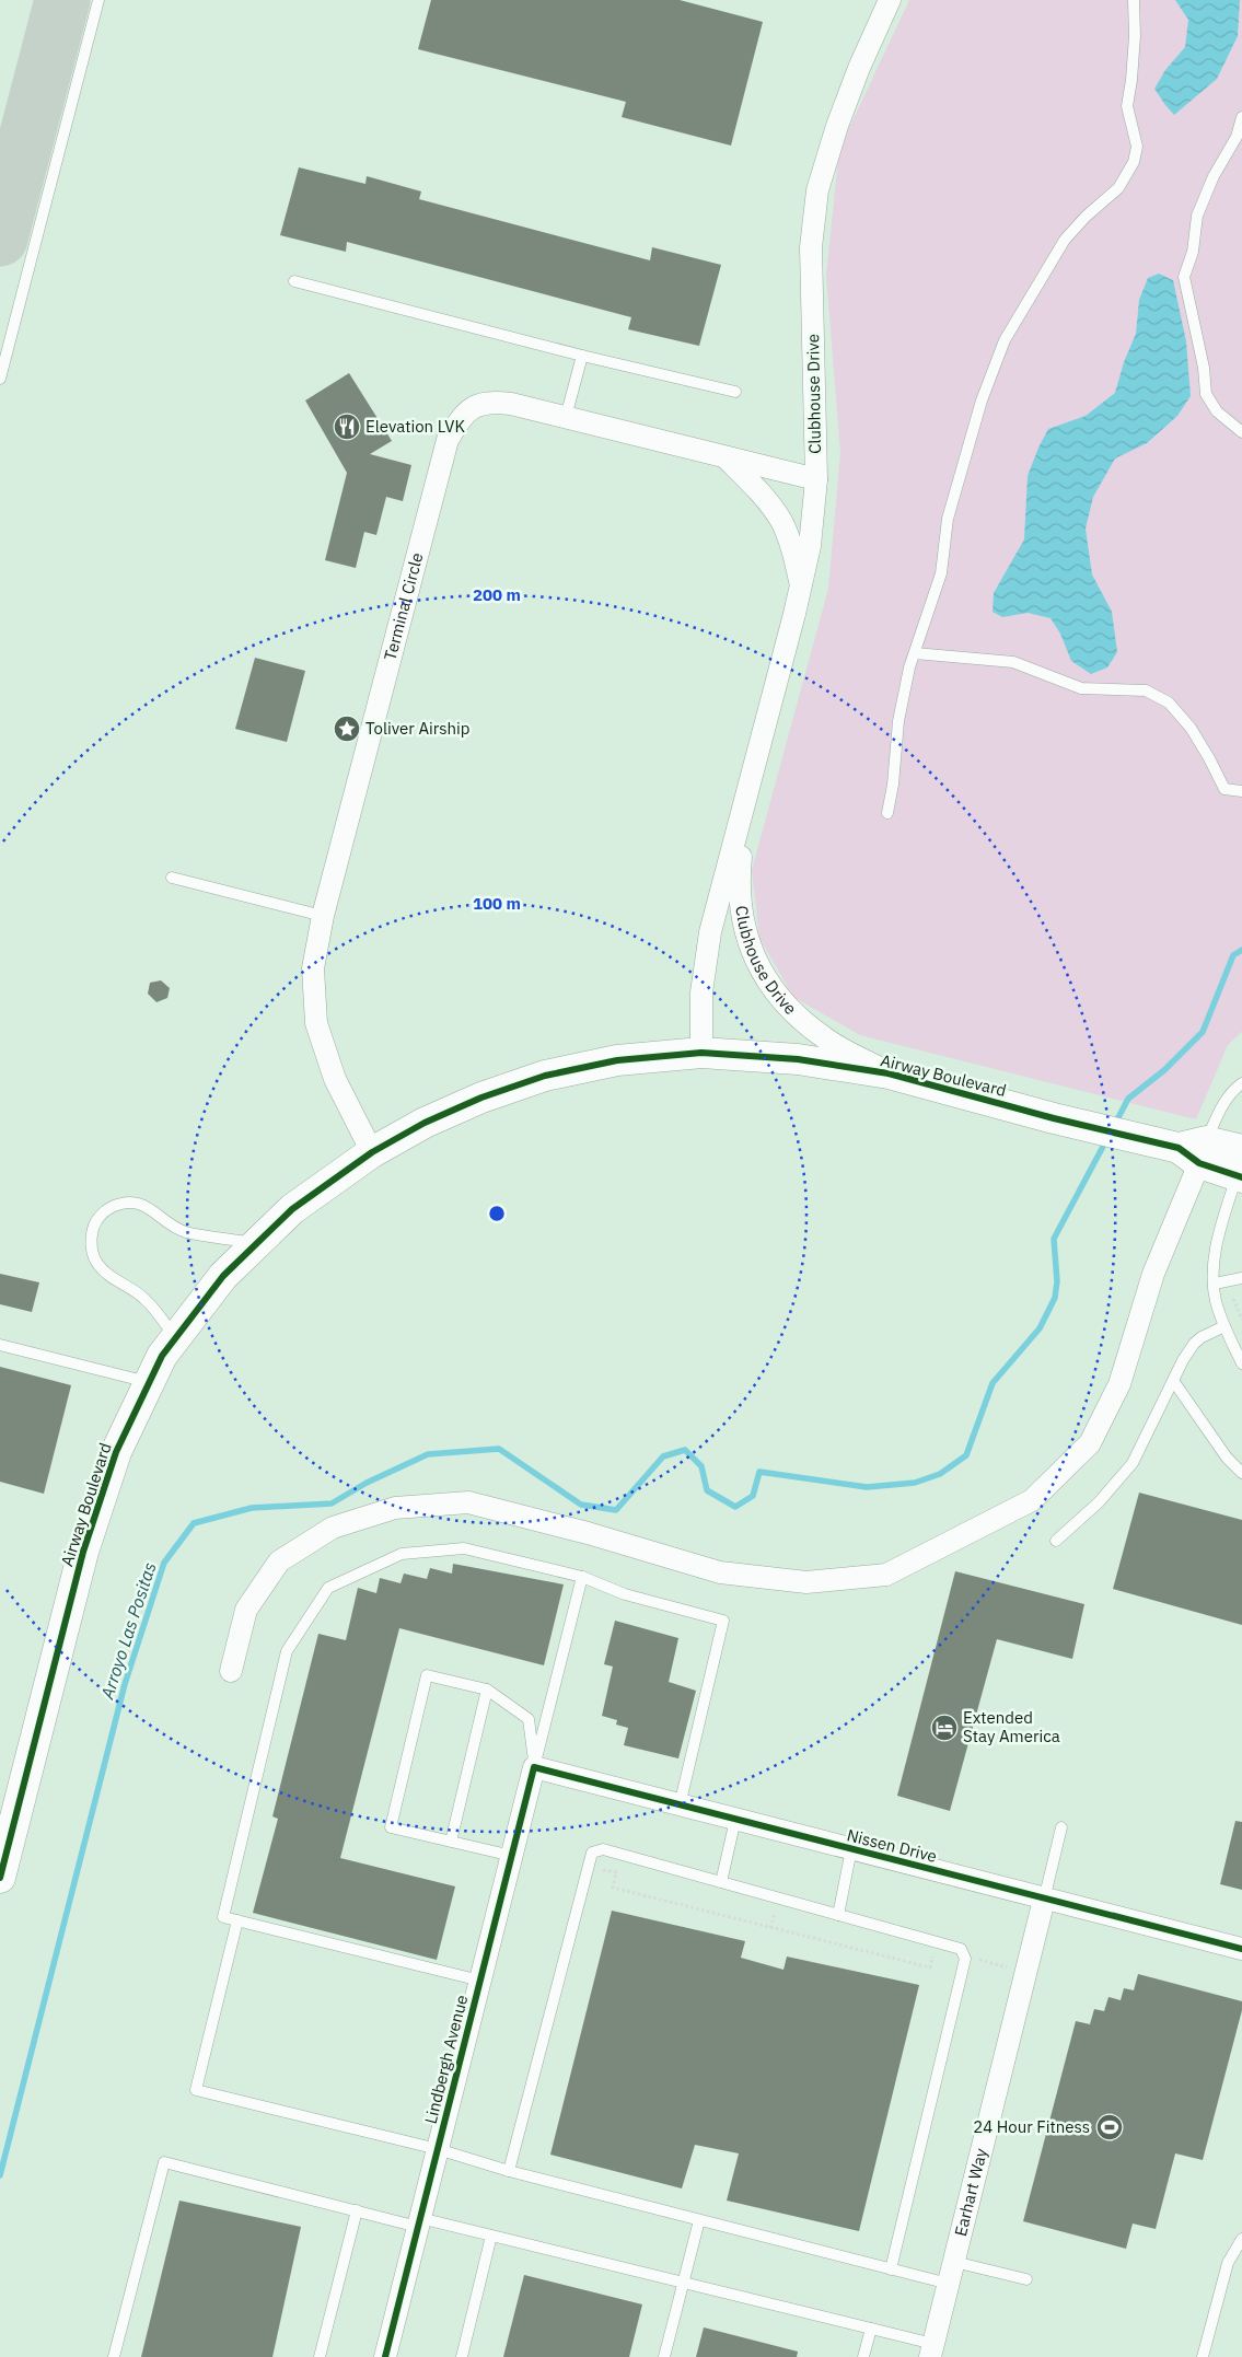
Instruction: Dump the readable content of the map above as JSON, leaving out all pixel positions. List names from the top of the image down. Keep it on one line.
{"streets":{"main road":["Airway Boulevard"],"street":["Clubhouse Drive","Terminal Circle","Nissen Drive","Lindbergh Avenue","Earhart Way"]},"crossings":[["Clubhouse Drive","Terminal Circle"],["Clubhouse Drive","Airway Boulevard"],["Terminal Circle","Airway Boulevard"],["Nissen Drive","Lindbergh Avenue"],["Nissen Drive","Earhart Way"]],"water":["Arroyo Las Positas"],"places":{"restaurant":["Elevation LVK"],"place":["Toliver Airship"],"hotel":["Extended Stay America"],"sports":["24 Hour Fitness"]},"rings":["200 m","100 m"]}
